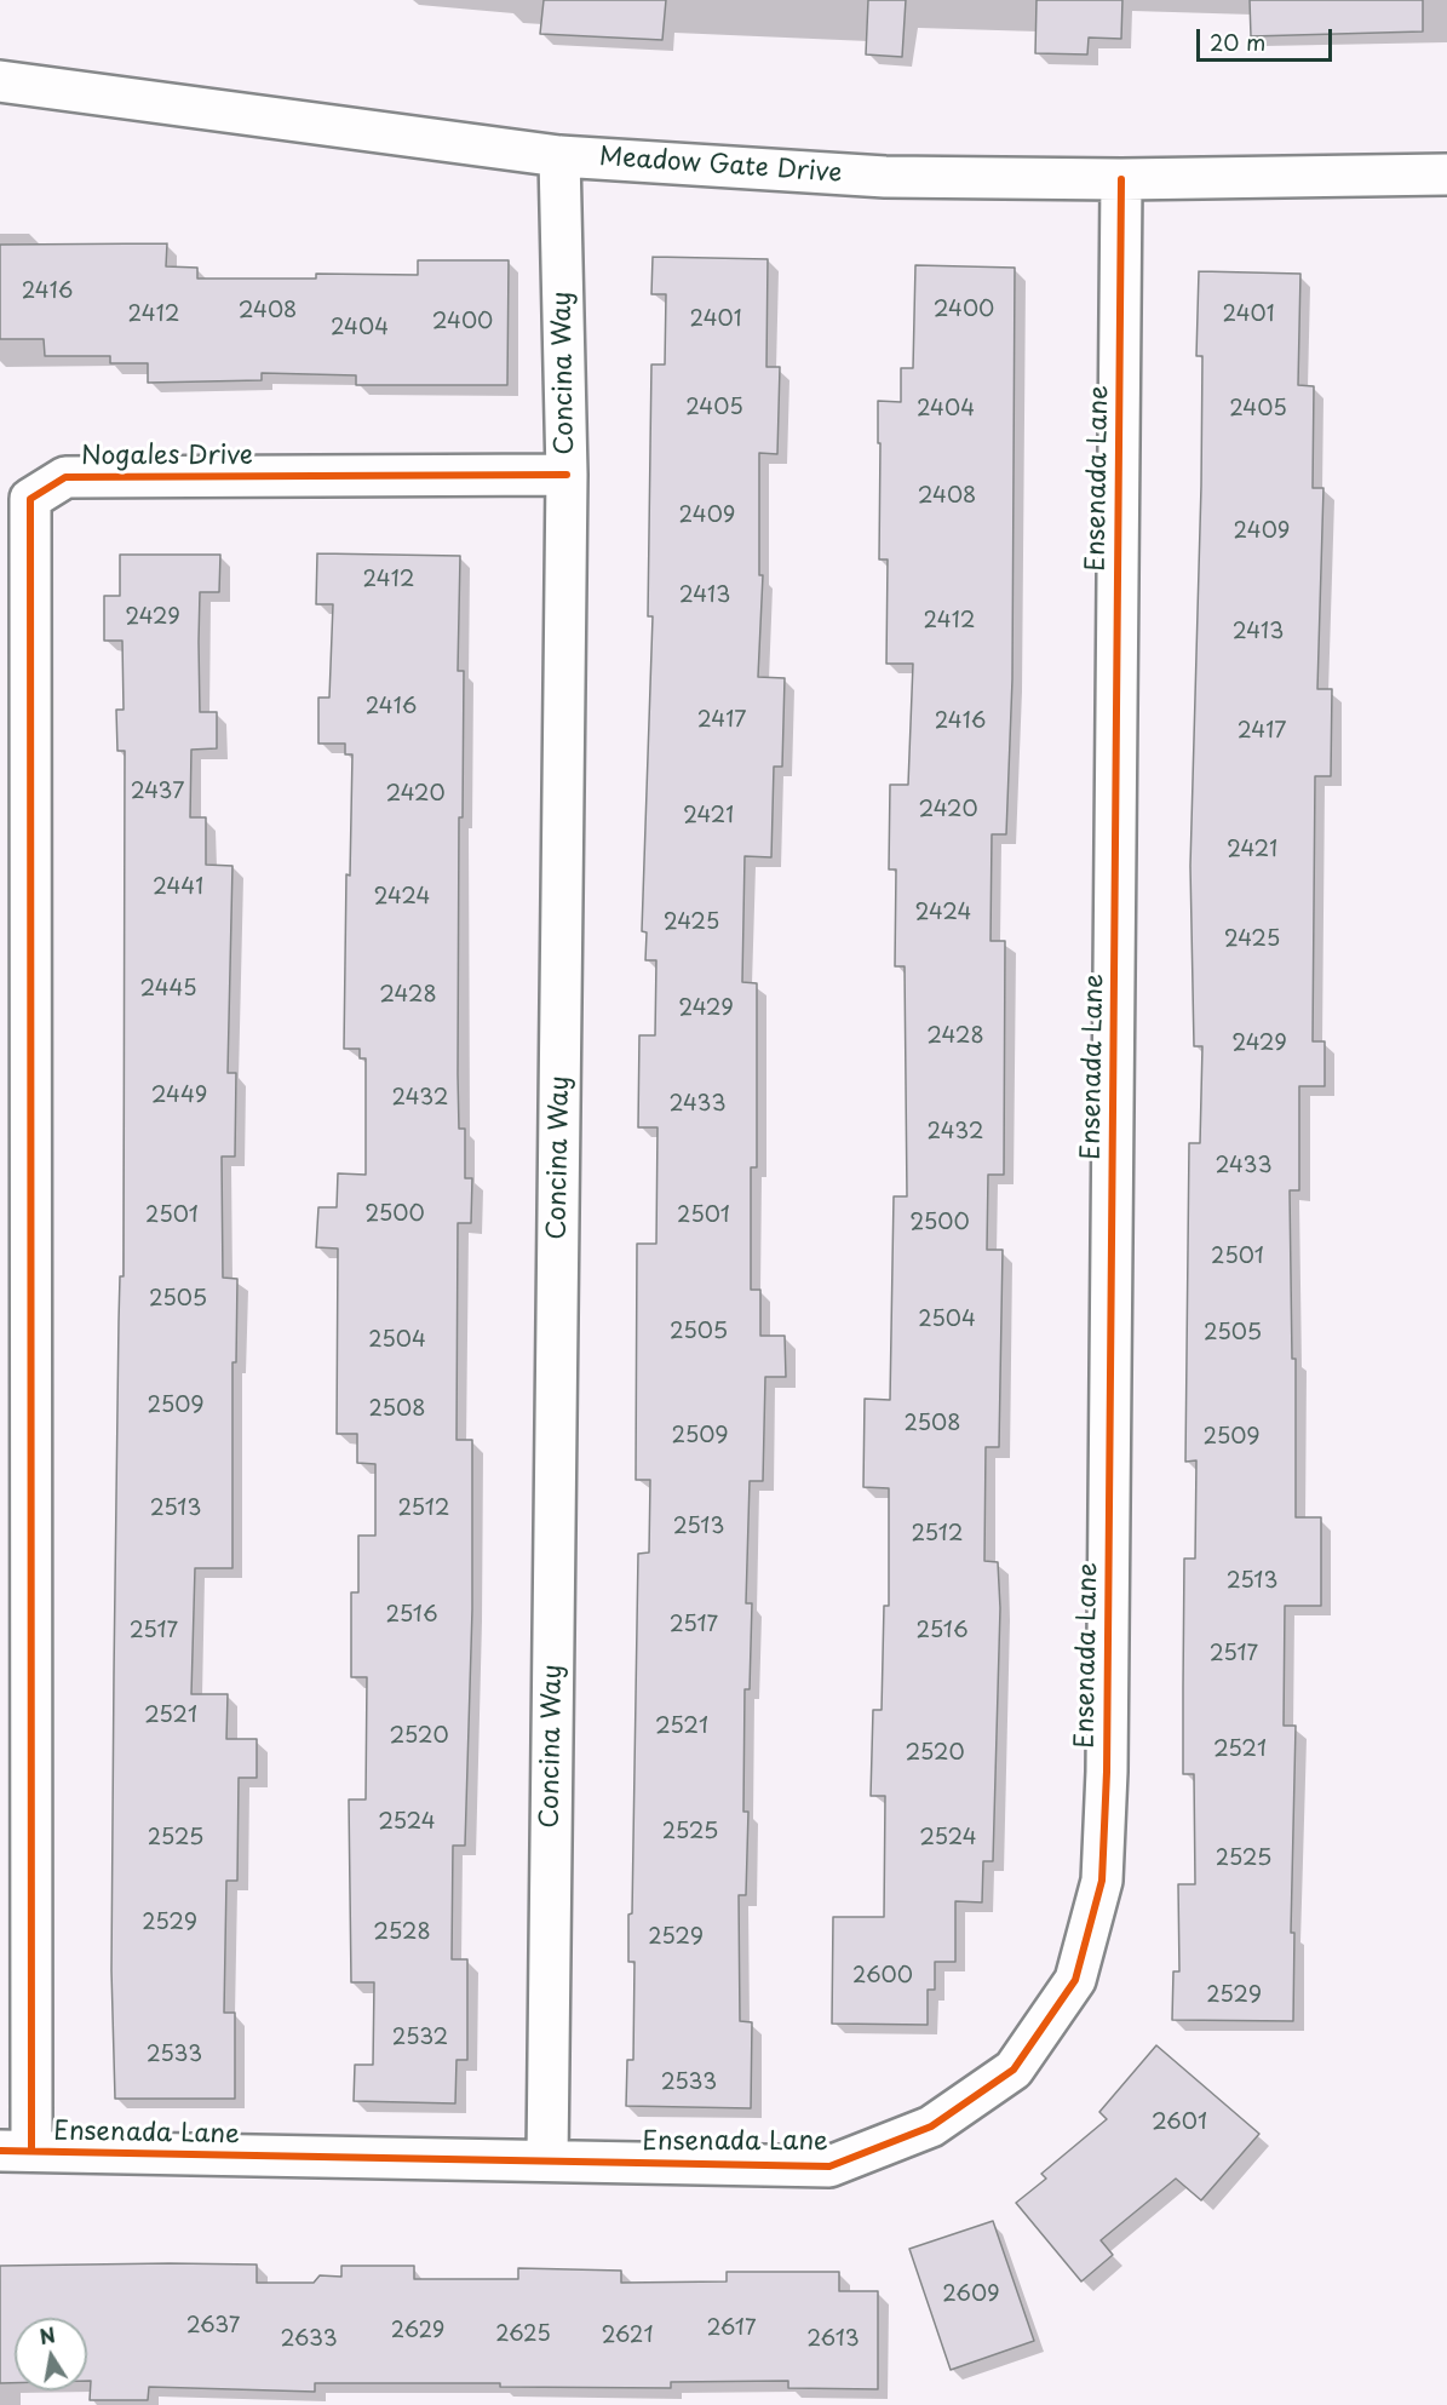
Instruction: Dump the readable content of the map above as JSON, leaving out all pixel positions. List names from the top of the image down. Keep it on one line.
{"streets":{"street":["Meadow Gate Drive","Concina Way","Nogales Drive","Ensenada Lane"]},"crossings":[["Meadow Gate Drive","Concina Way"],["Meadow Gate Drive","Ensenada Lane"],["Concina Way","Nogales Drive"],["Concina Way","Ensenada Lane"],["Nogales Drive","Ensenada Lane"]],"house_numbers":["2416","2400","2408","2412","2401","2401","2400","2404","2405","2404","2405","2408","2409","2409","2412","2413","2429","2412","2413","2416","2417","2416","2417","2437","2420","2420","2421","2421","2441","2424","2424","2425","2425","2445","2428","2429","2428","2429","2449","2432","2433","2432","2433","2500","2501","2501","2500","2501","2505","2504","2505","2505","2504","2509","2508","2508","2509","2509","2513","2512","2513","2512","2513","2516","2517","2517","2516","2517","2521","2521","2520","2521","2520","2524","2525","2525","2524","2525","2529","2528","2529","2600","2529","2532","2533","2533","2601","2609","2637","2617","2629","2625","2621","2633","2613"],"scale_bar":"20 m","north":"top"}
